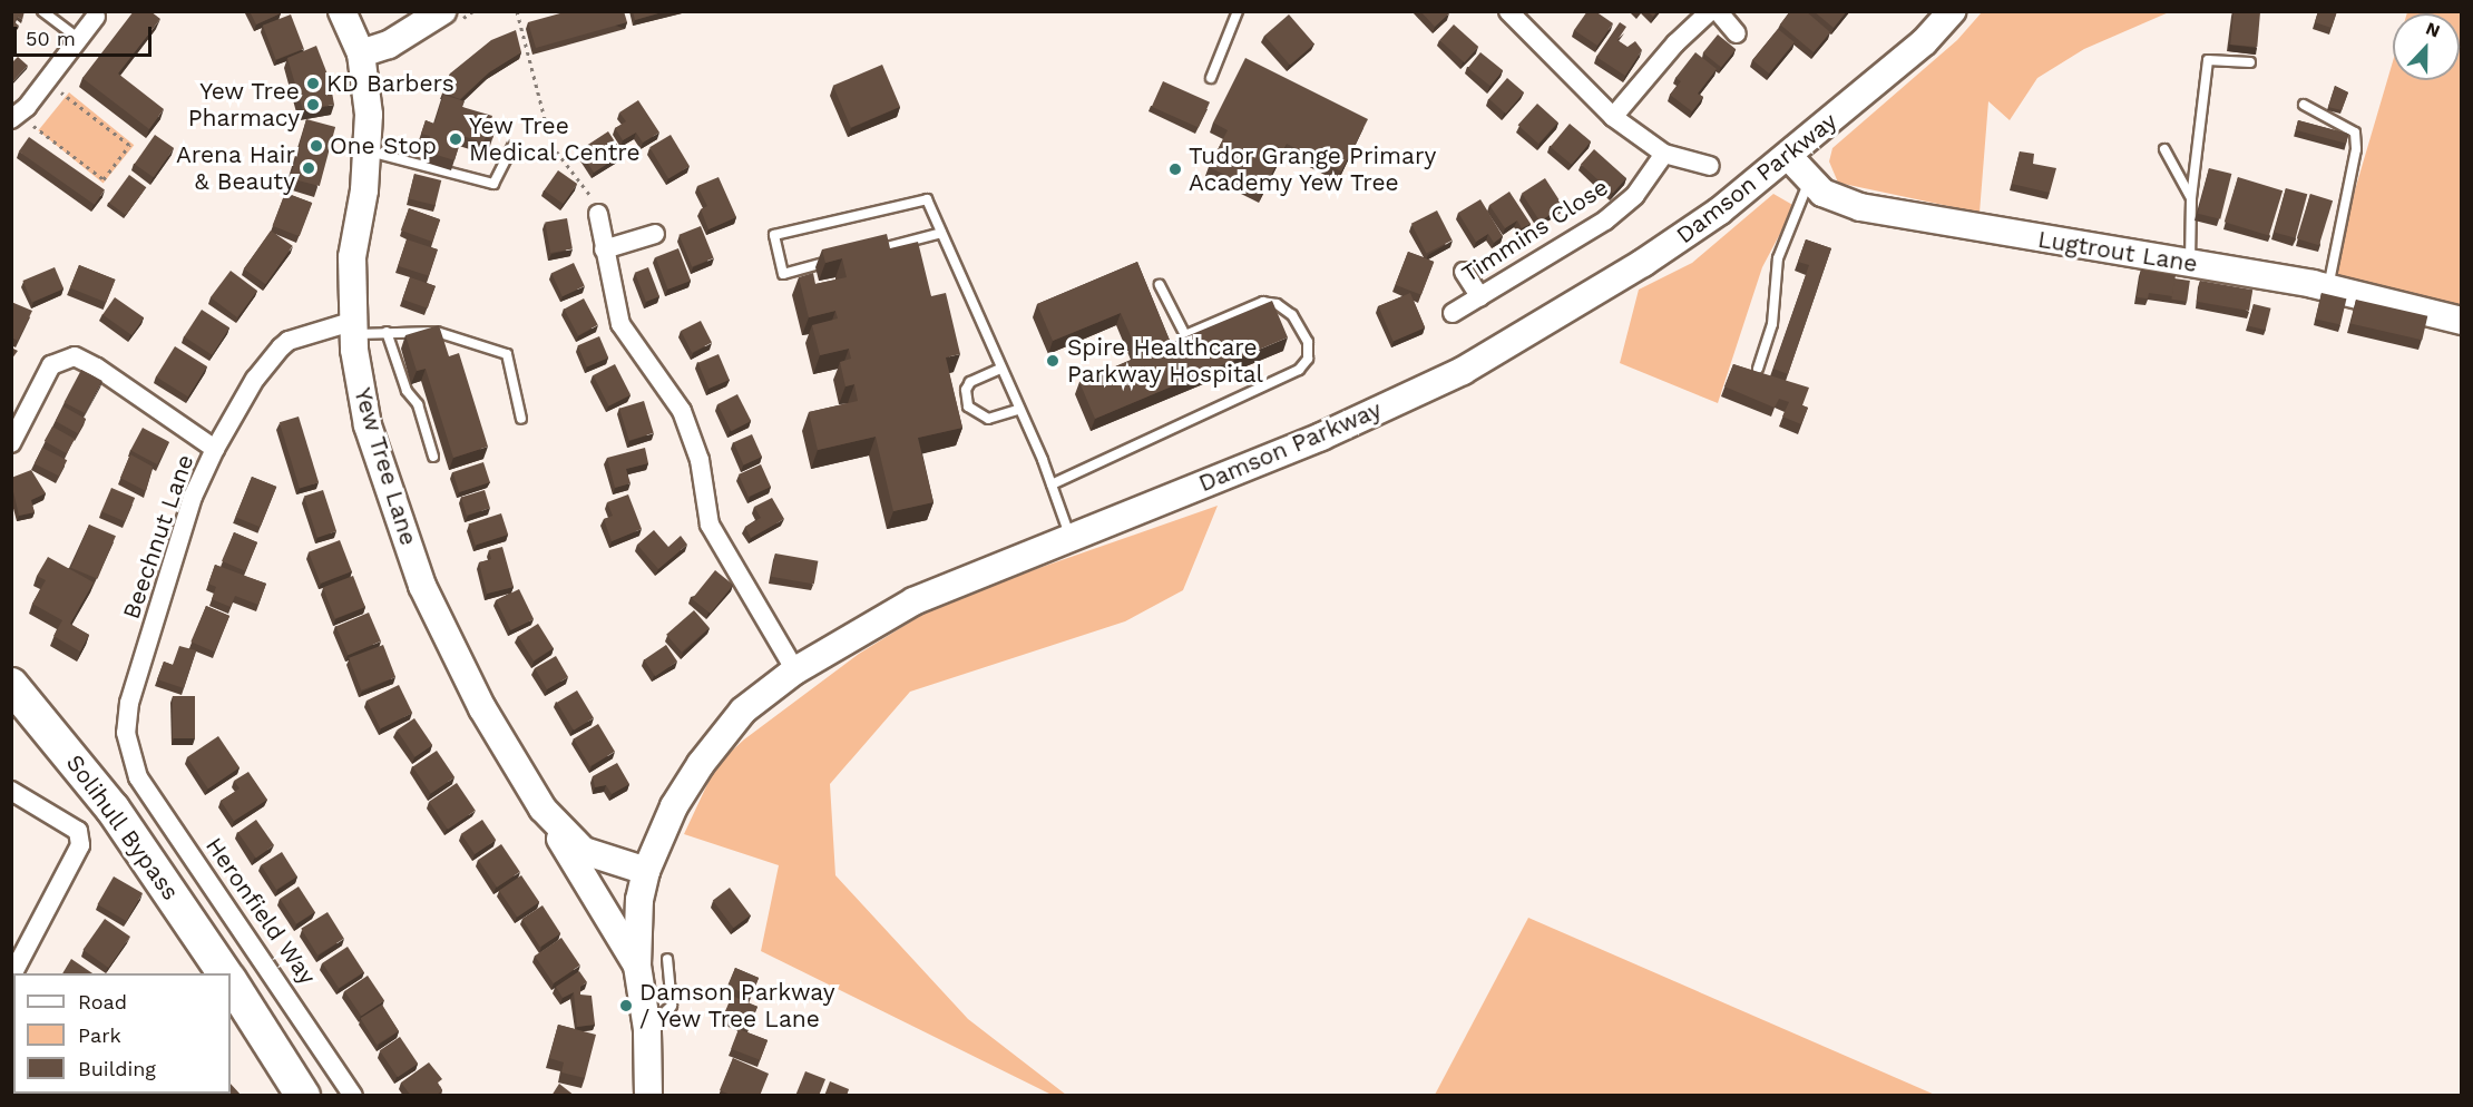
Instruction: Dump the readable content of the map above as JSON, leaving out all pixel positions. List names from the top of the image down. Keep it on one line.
{"streets":{"highway":["Solihull Bypass"],"street":["Damson Parkway","Timmins Close","Lugtrout Lane","Yew Tree Lane","Beechnut Lane","Heronfield Way"]},"crossings":[["Damson Parkway","Lugtrout Lane"],["Damson Parkway","Yew Tree Lane"],["Yew Tree Lane","Beechnut Lane"],["Beechnut Lane","Heronfield Way"]],"places":["KD Barbers","Yew Tree Pharmacy","Yew Tree Medical Centre","One Stop","Arena Hair & Beauty","Tudor Grange Primary Academy Yew Tree","Spire Healthcare Parkway Hospital","Damson Parkway / Yew Tree Lane"],"legend":["Road","Park","Building"],"scale_bar":"50 m","north":"top"}
